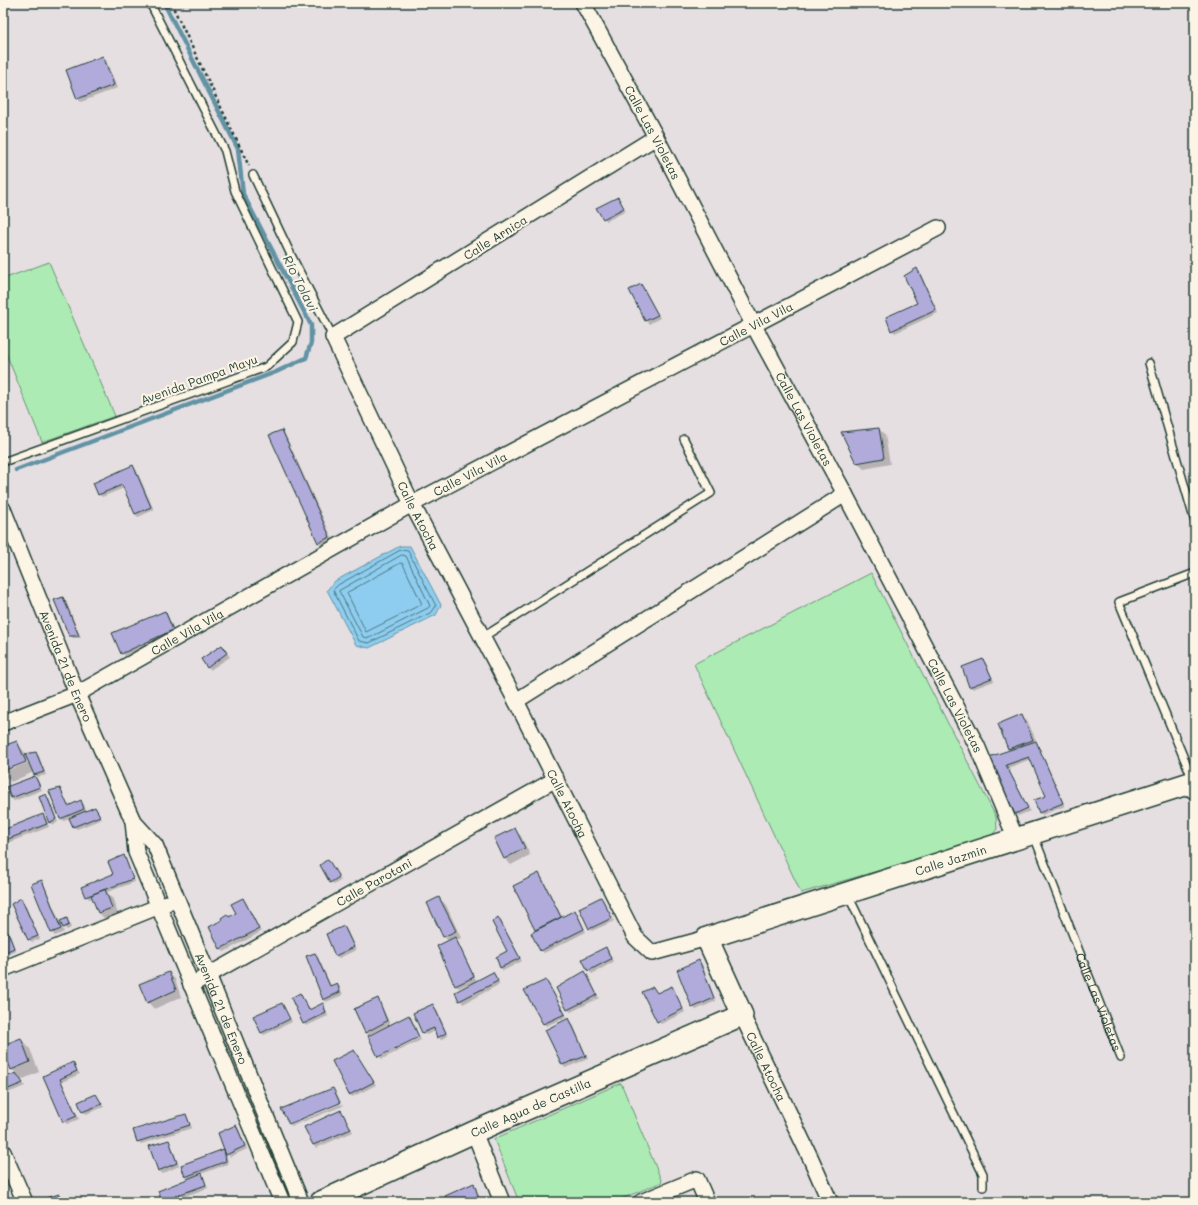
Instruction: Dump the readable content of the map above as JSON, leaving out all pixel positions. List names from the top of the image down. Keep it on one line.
{"streets":{"street":["Calle Las Violetas","Calle Arnica","Calle Vila Vila","Calle Atocha","Avenida 21 de Enero","Calle Jazmin","Calle Parotani","Calle Agua de Castilla"],"lane":["Avenida Pampa Mayu"]},"crossings":[["Calle Las Violetas","Calle Arnica"],["Calle Las Violetas","Calle Vila Vila"],["Calle Las Violetas","Calle Jazmin"],["Calle Arnica","Calle Atocha"],["Calle Vila Vila","Calle Atocha"],["Calle Vila Vila","Avenida 21 de Enero"],["Calle Atocha","Calle Jazmin"],["Calle Atocha","Calle Parotani"],["Calle Atocha","Calle Agua de Castilla"],["Avenida 21 de Enero","Calle Parotani"]],"water":["Río Tolavi"]}
